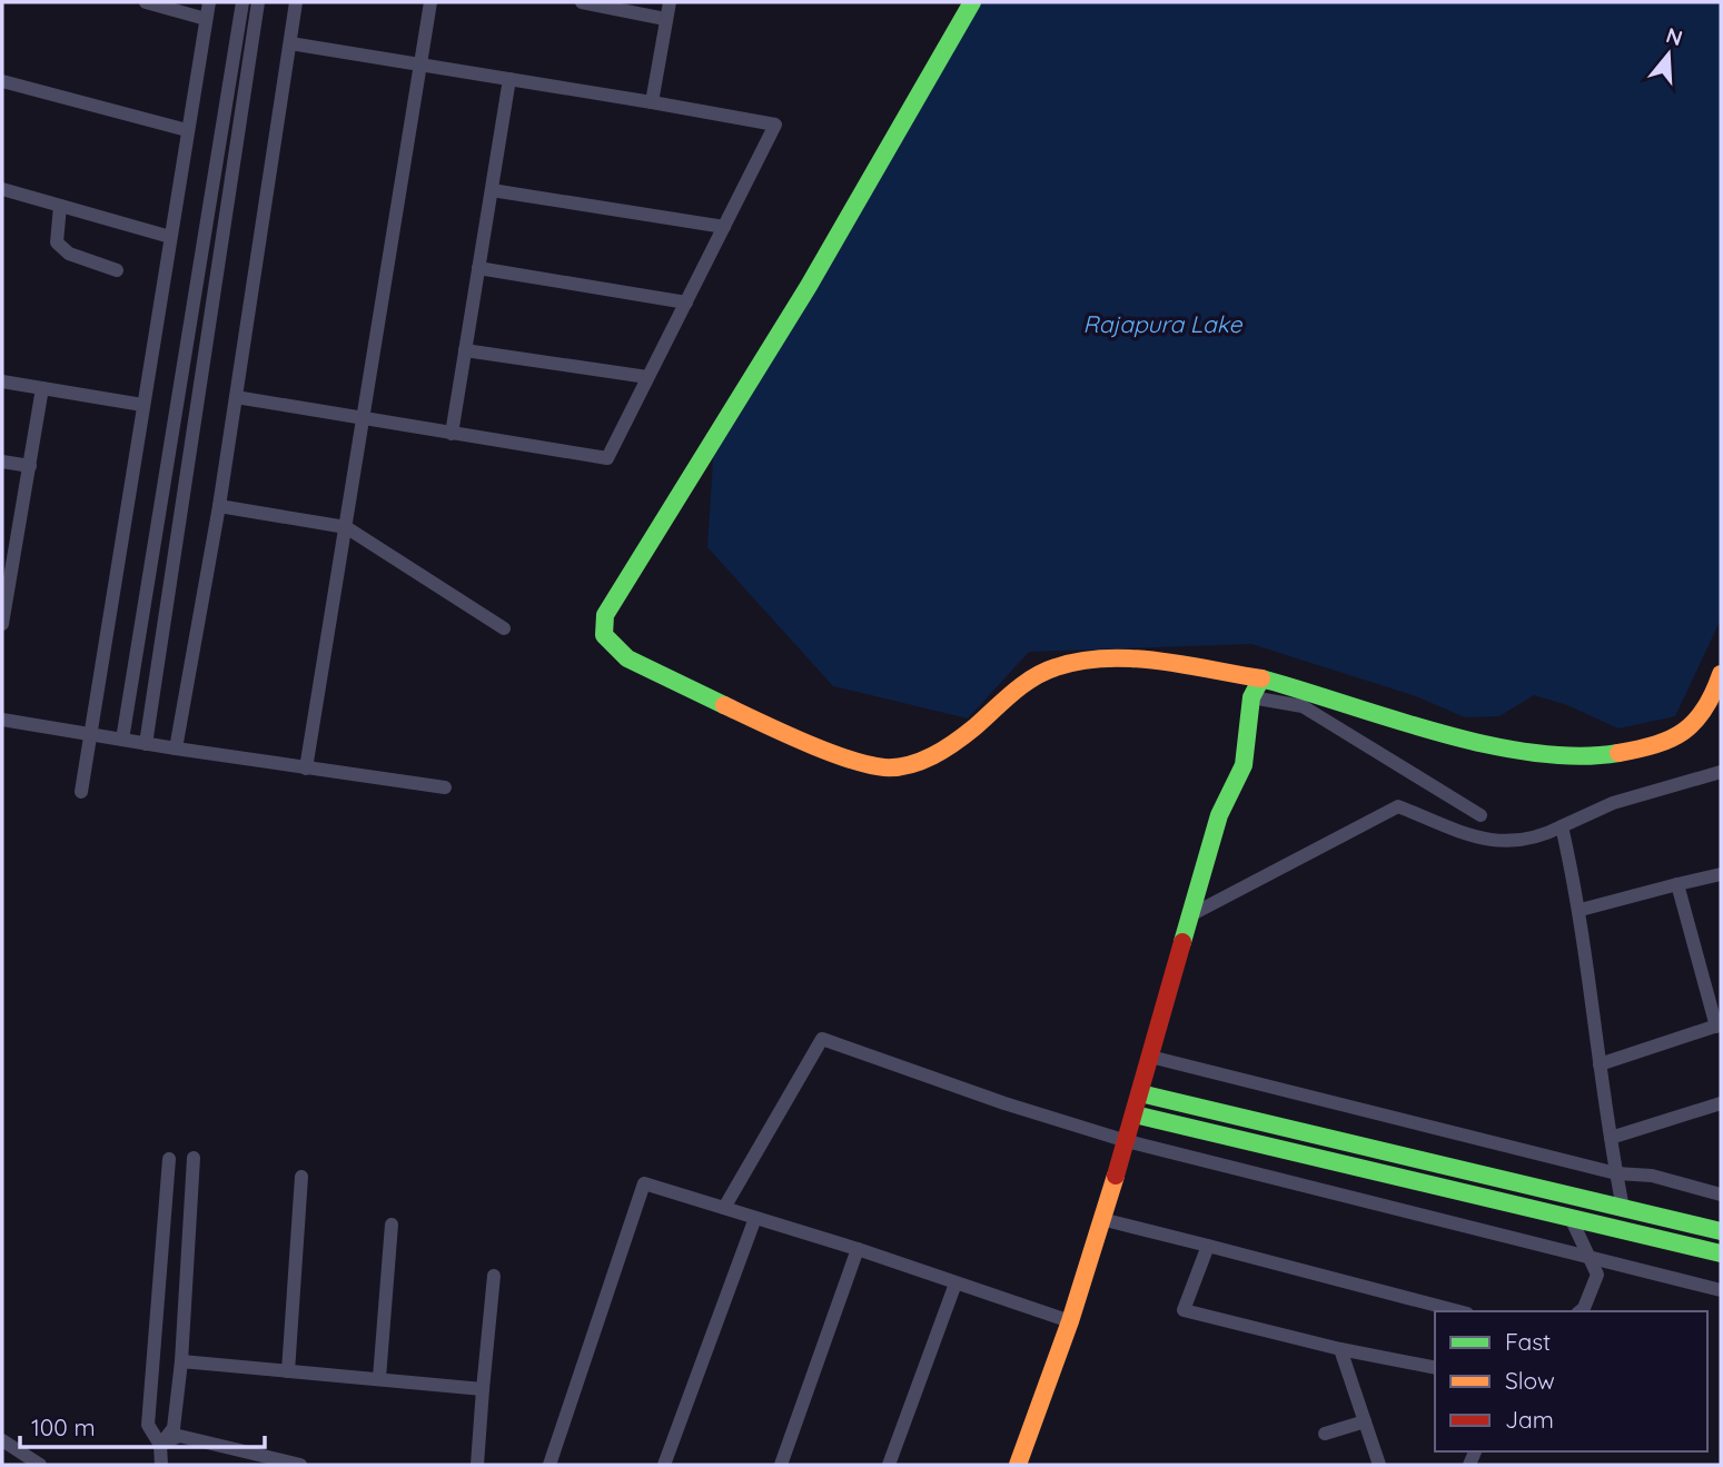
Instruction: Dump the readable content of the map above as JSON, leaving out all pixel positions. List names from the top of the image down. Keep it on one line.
{"water":["Rajapura Lake"],"legend":["Fast","Slow","Jam"],"scale_bar":"100 m","north":"top"}
